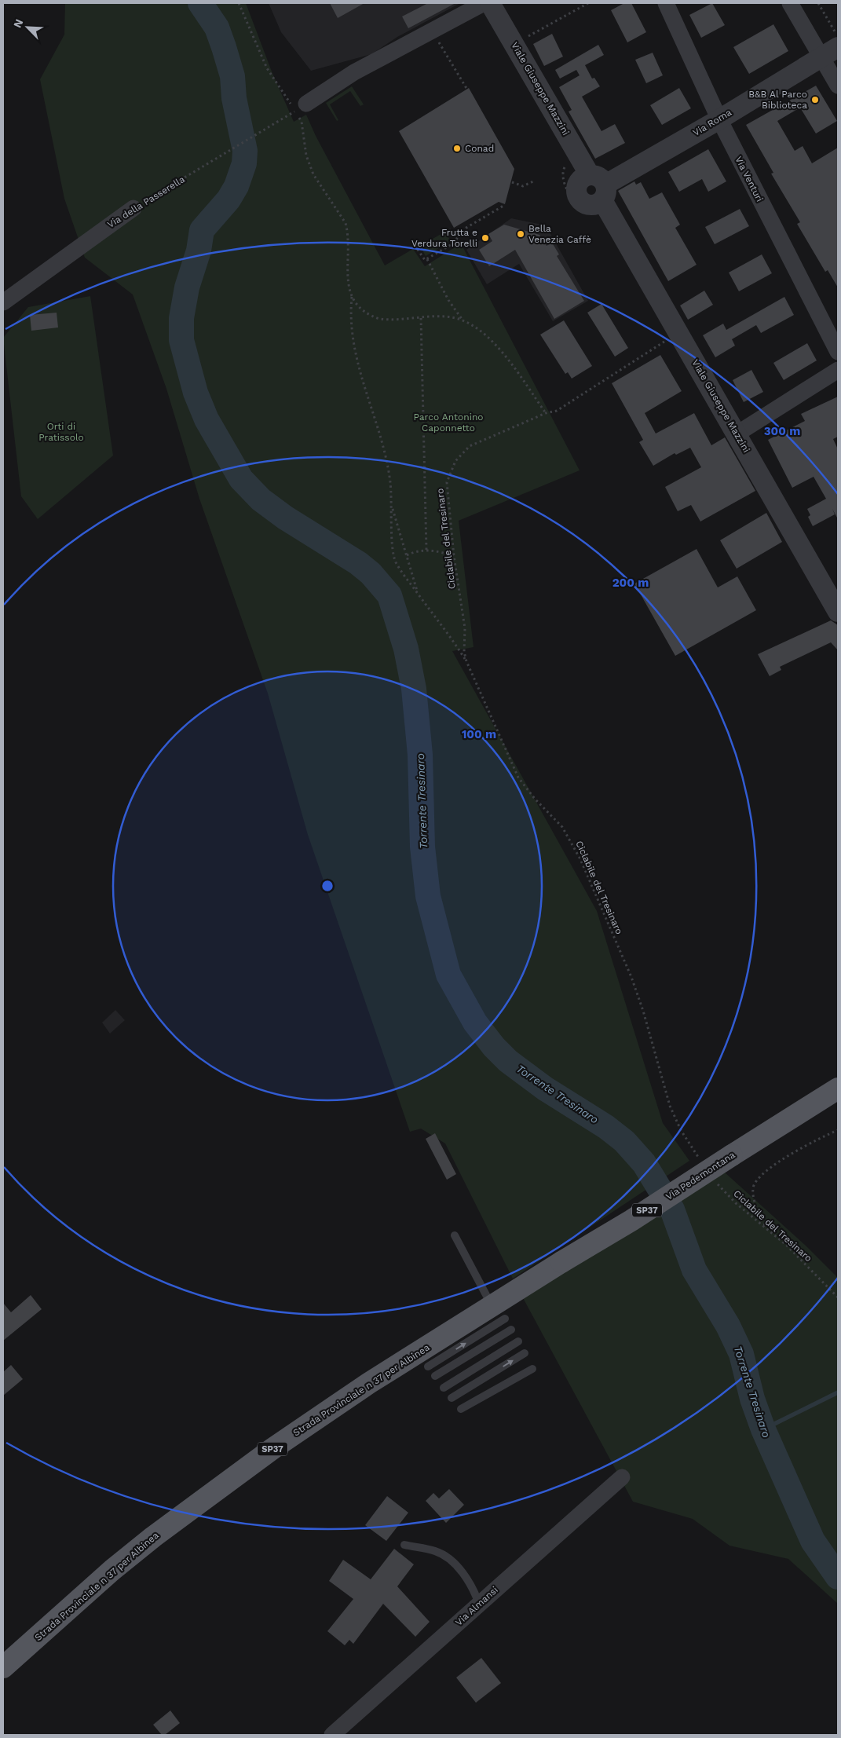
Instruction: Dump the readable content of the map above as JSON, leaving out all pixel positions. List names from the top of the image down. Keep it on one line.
{"streets":{"main road":["Via Pedemontana","SP37","Strada Provinciale n 37 per Albinea"],"street":["Viale Giuseppe Mazzini","Via Roma","Via Venturi","Via della Passerella","Via Almansi"],"path":["Ciclabile del Tresinaro"]},"crossings":[["Viale Giuseppe Mazzini","Via Roma"],["Via Roma","Via Venturi"],["Via Pedemontana","Strada Provinciale n 37 per Albinea"]],"water":["Torrente Tresinaro"],"parks":["Parco Antonino Caponnetto","Orti di Pratissolo"],"places":["B&B Al Parco Biblioteca","Conad","Bella Venezia Caffè","Frutta e Verdura Torelli"],"north":"top left","rings":["300 m","200 m","100 m"]}
